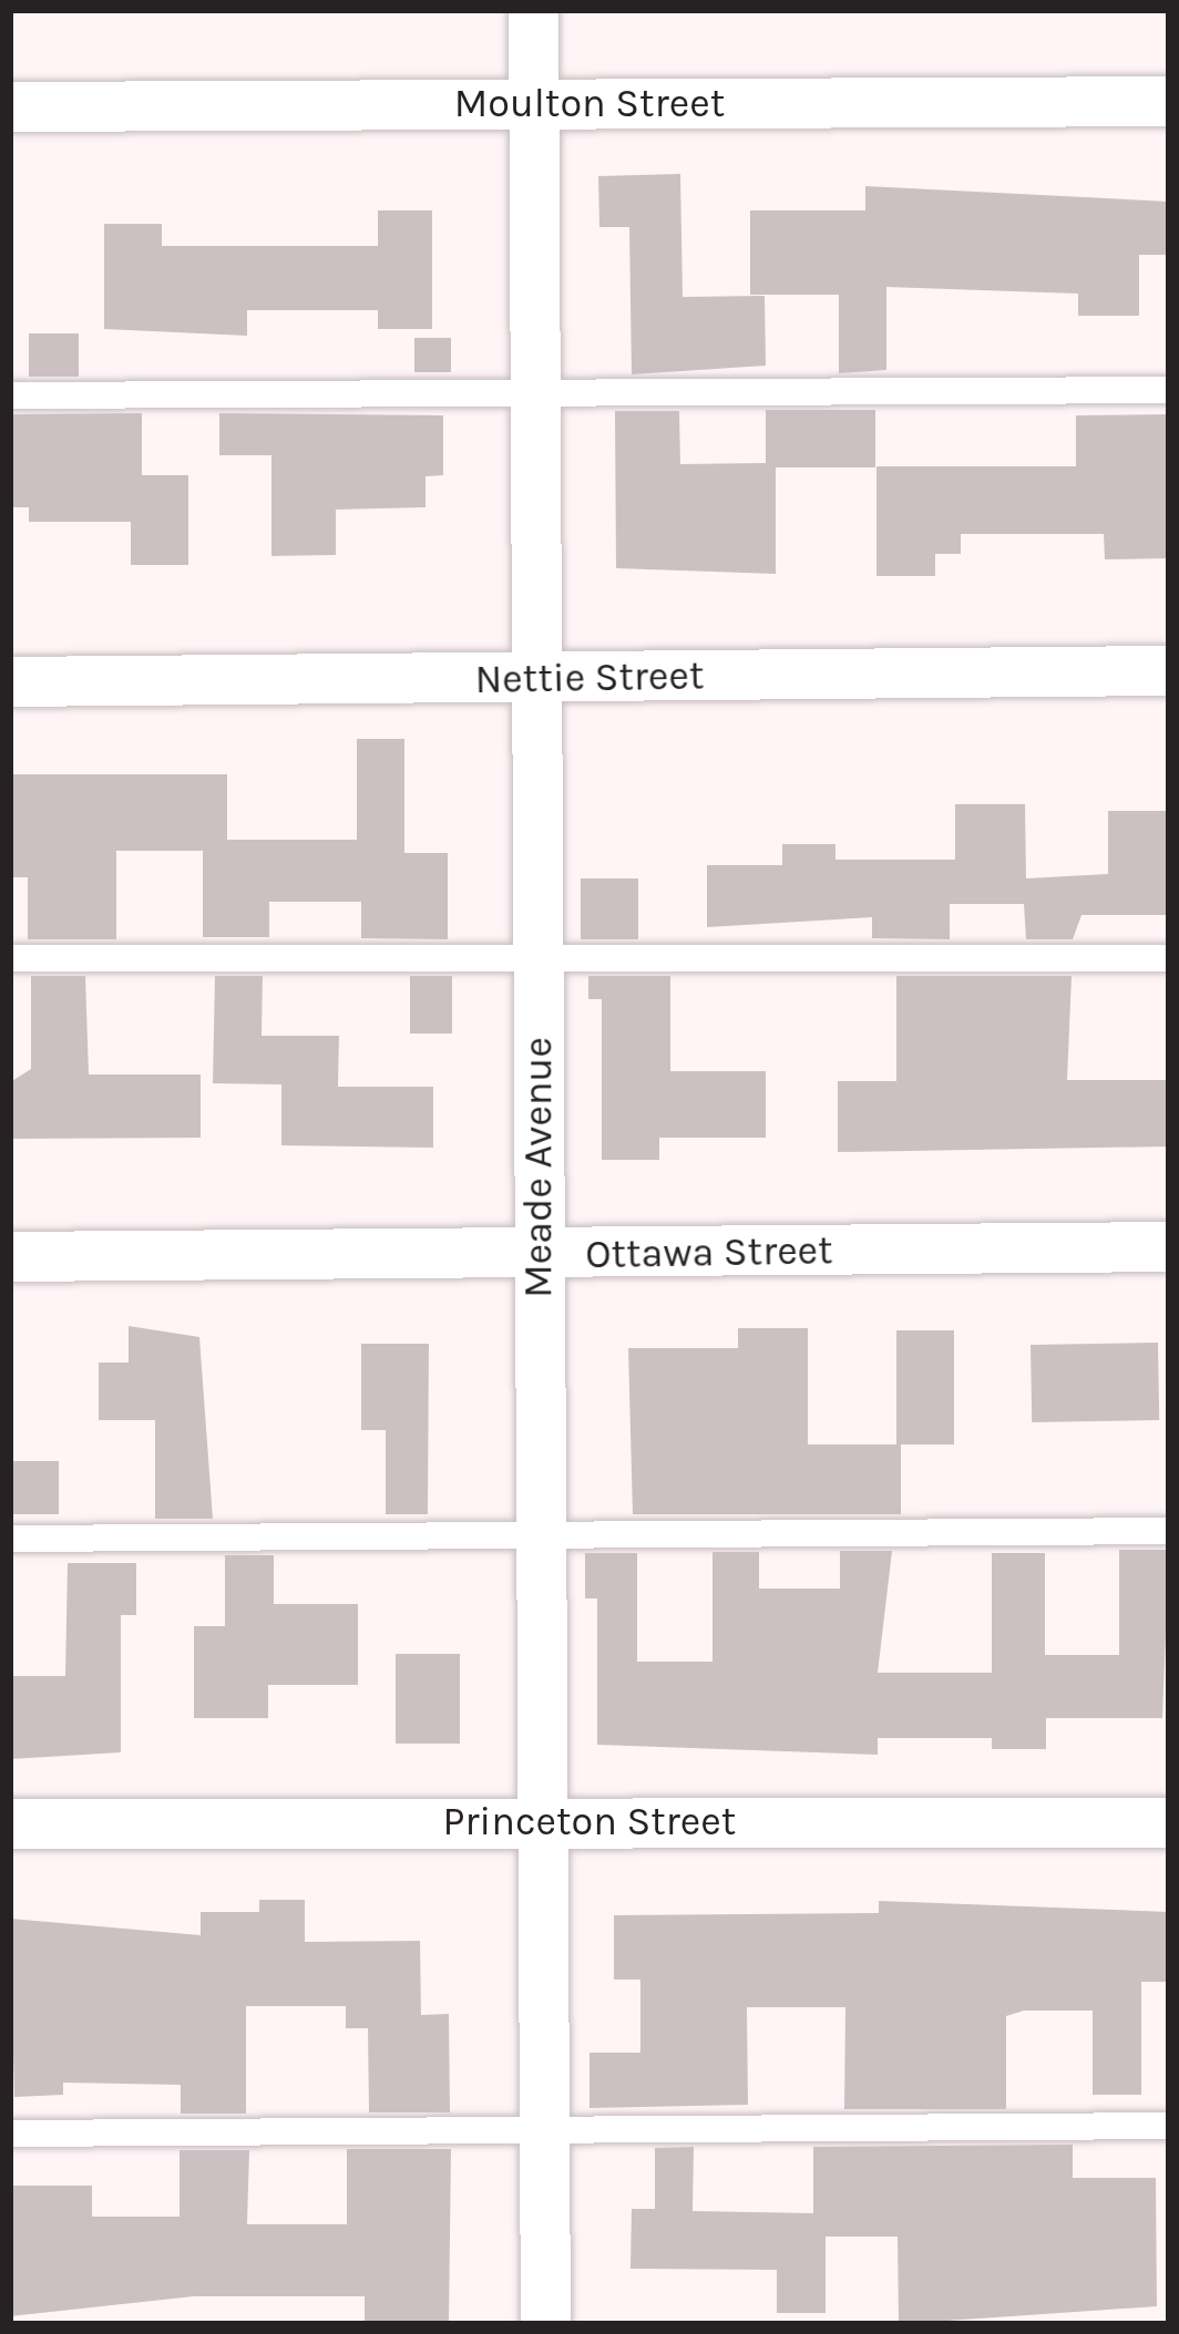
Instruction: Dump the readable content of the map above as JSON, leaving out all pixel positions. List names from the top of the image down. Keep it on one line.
{"streets":{"street":["Moulton Street","Nettie Street","Meade Avenue","Ottawa Street","Princeton Street"]},"crossings":[["Moulton Street","Meade Avenue"],["Nettie Street","Meade Avenue"],["Meade Avenue","Ottawa Street"],["Meade Avenue","Princeton Street"]]}
